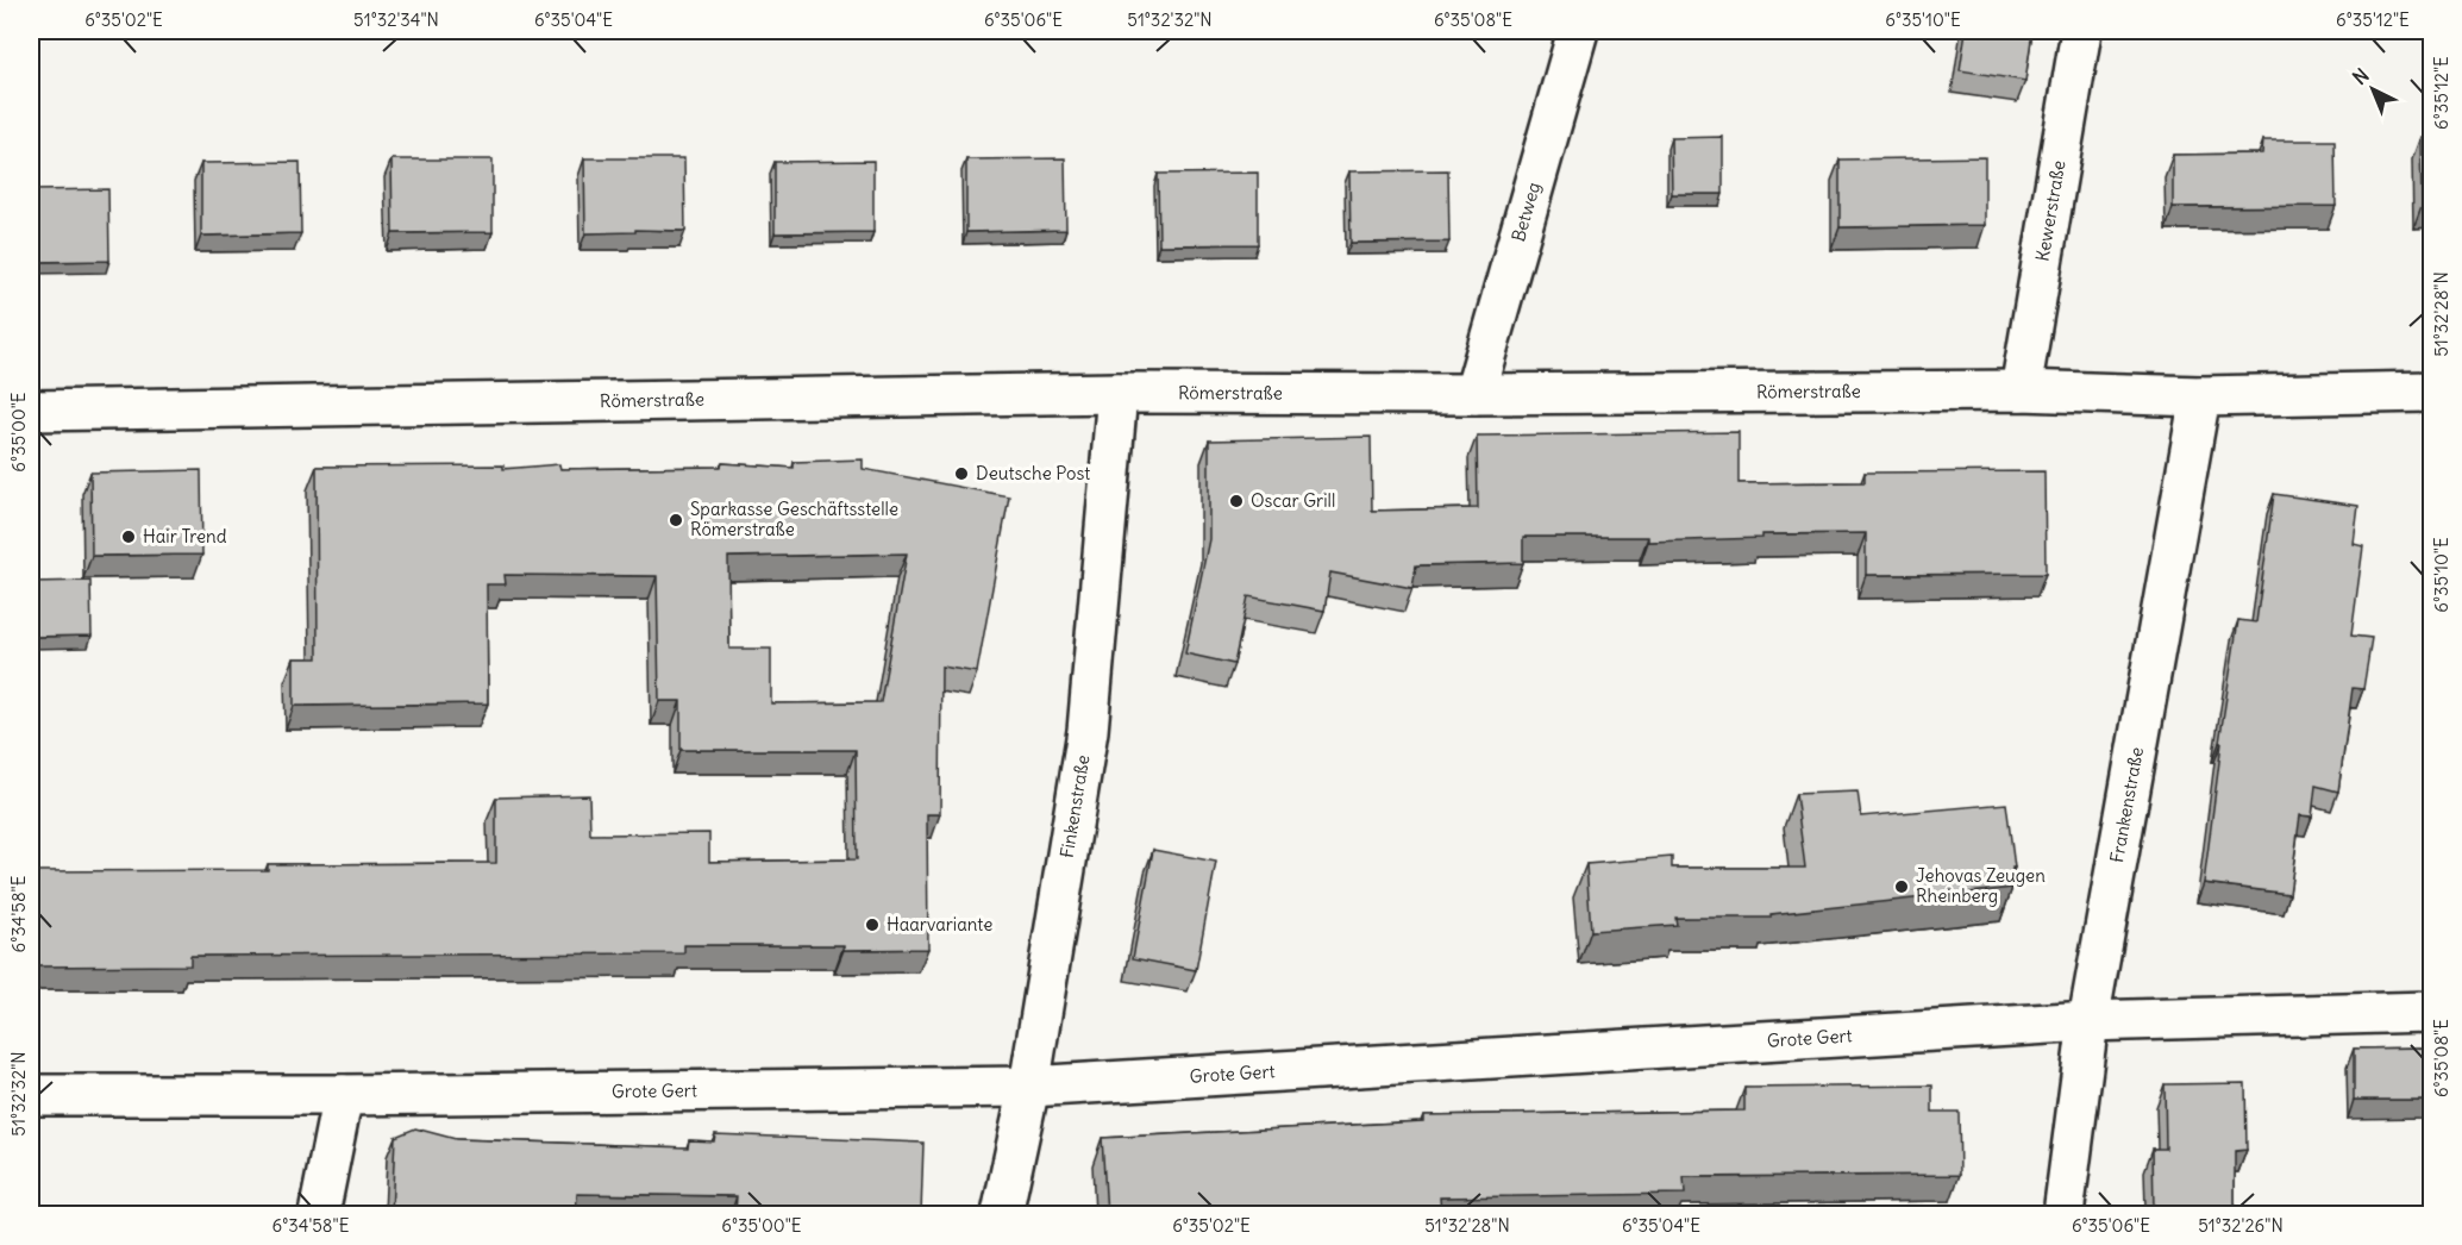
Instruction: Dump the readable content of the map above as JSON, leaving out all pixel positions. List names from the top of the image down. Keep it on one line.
{"streets":{"street":["Kewerstraße","Betweg","Römerstraße","Frankenstraße","Finkenstraße","Grote Gert"]},"crossings":[["Kewerstraße","Römerstraße"],["Betweg","Römerstraße"],["Römerstraße","Frankenstraße"],["Römerstraße","Finkenstraße"],["Frankenstraße","Grote Gert"],["Finkenstraße","Grote Gert"]],"places":["Deutsche Post","Oscar Grill","Sparkasse Geschäftsstelle Römerstraße","Hair Trend","Jehovas Zeugen Rheinberg","Haarvariante"],"north":"top left","coordinates":["6°35'02\"E","51°32'34\"N","6°35'04\"E","6°35'06\"E","51°32'32\"N","6°35'08\"E","6°35'10\"E","6°35'12\"E","51°32'28\"N","6°35'00\"E","6°34'58\"E","51°32'26\"N"]}
